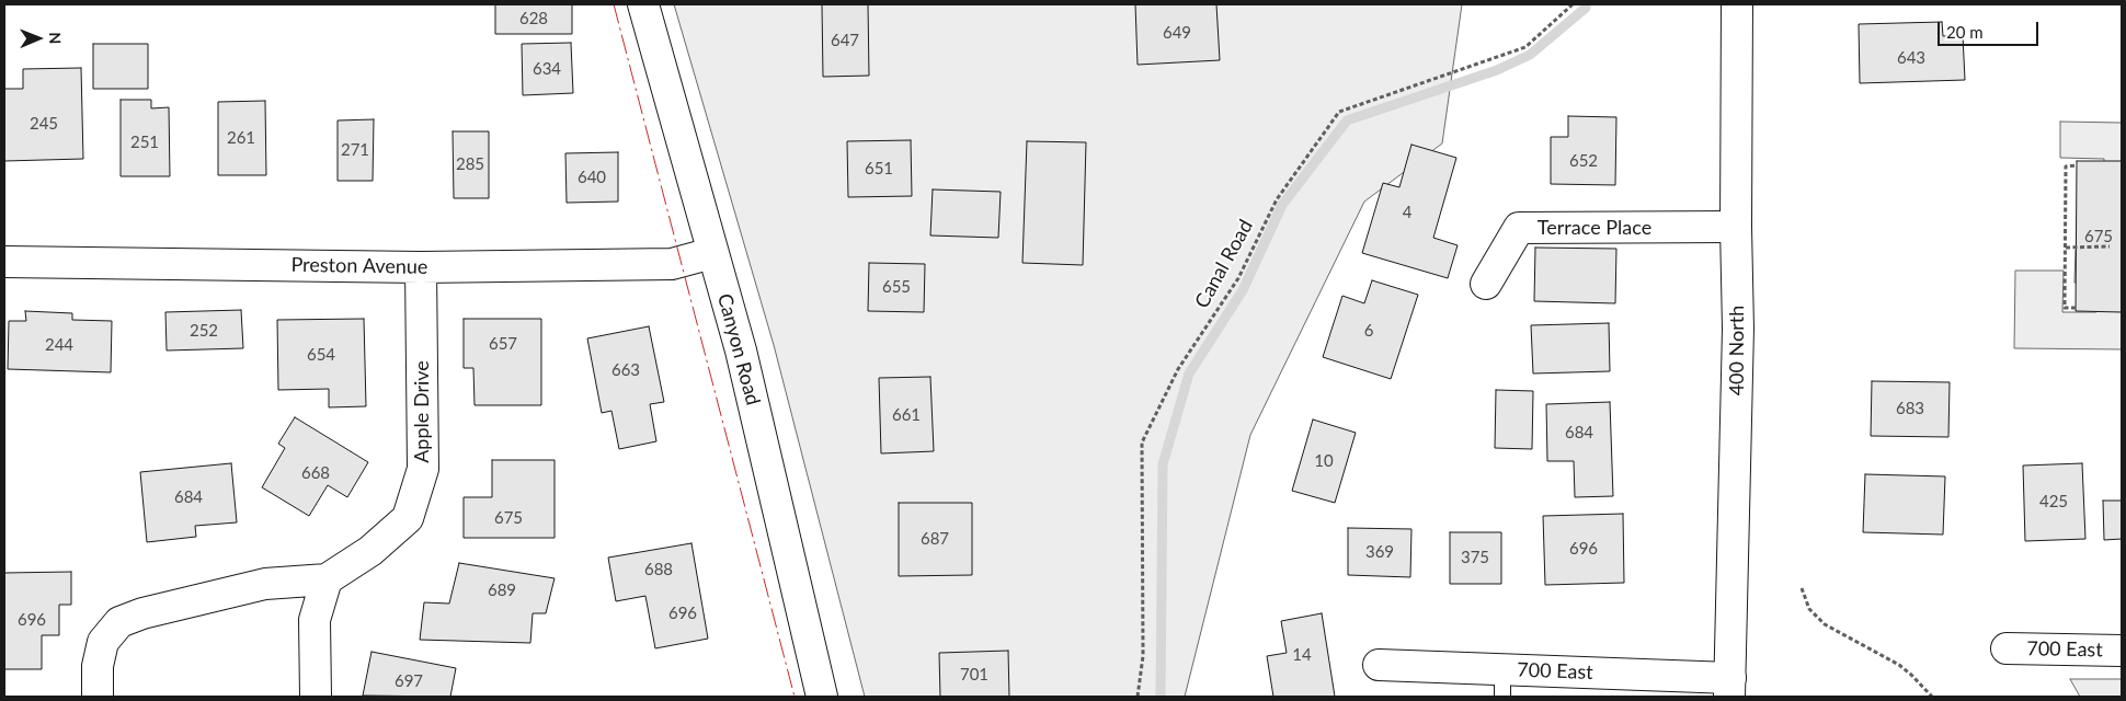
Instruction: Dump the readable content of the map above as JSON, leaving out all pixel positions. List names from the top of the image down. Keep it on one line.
{"streets":{"street":["Terrace Place","Preston Avenue","Canyon Road","400 North","Apple Drive","700 East"],"path":["Canal Road"]},"crossings":[["Terrace Place","400 North"],["Preston Avenue","Canyon Road"],["Preston Avenue","Apple Drive"],["400 North","700 East"]],"house_numbers":["628","649","647","643","634","245","261","251","271","652","285","651","640","4","675","655","252","6","657","244","654","663","683","661","684","10","668","684","425","675","687","696","369","375","688","689","696","696","14","701","697"],"scale_bar":"20 m","north":"right"}
